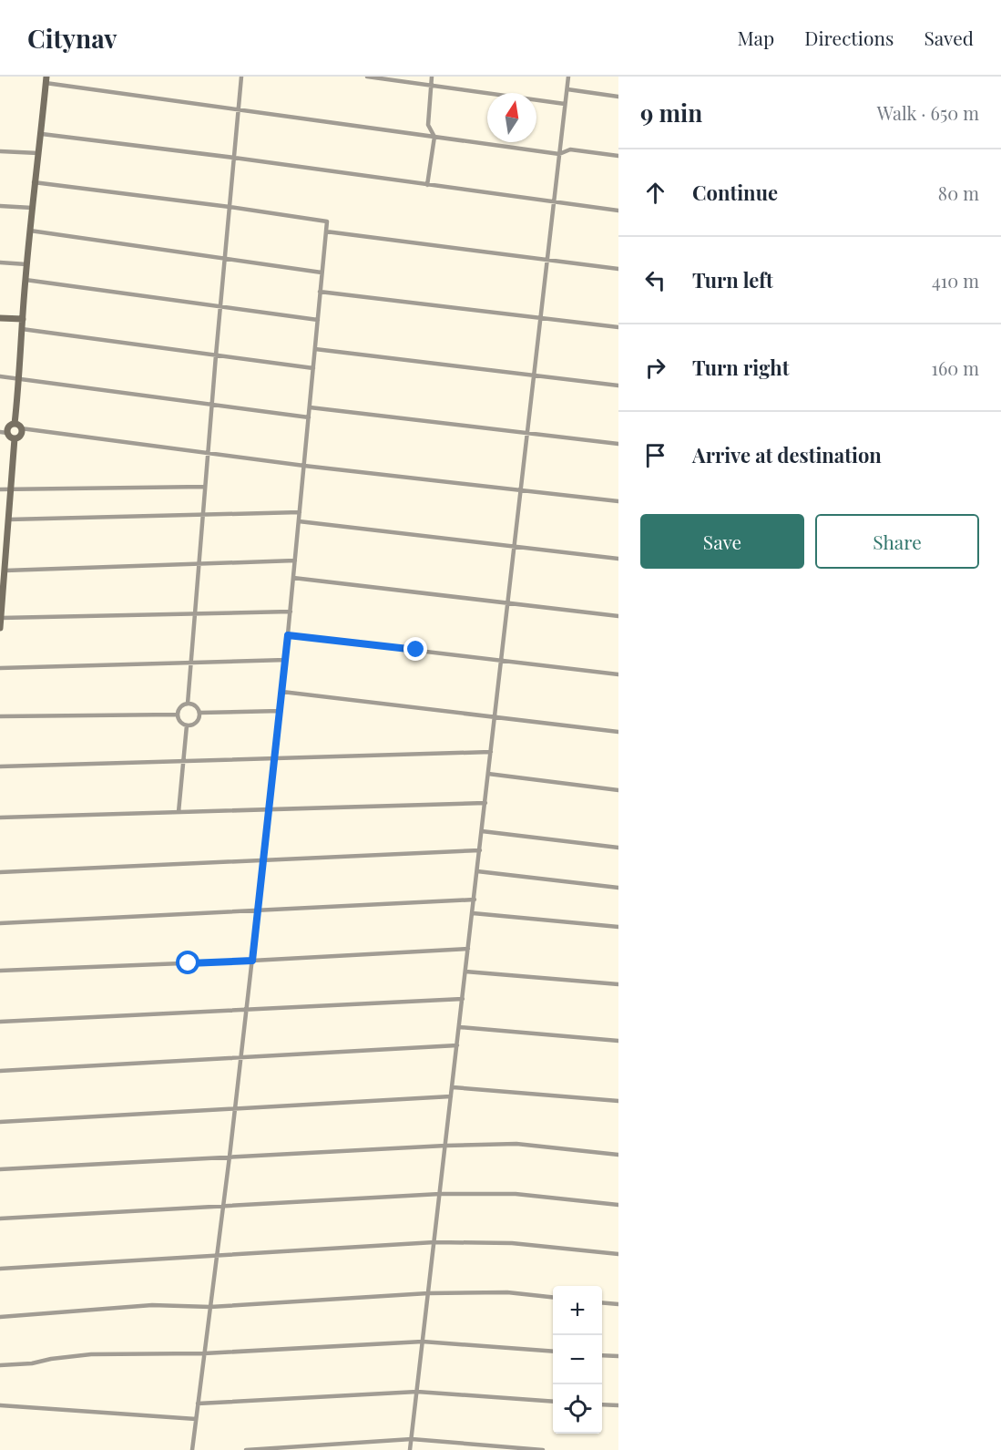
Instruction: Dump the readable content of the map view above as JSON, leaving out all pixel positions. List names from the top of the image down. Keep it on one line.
{"north":"top","page":{"header":"Citynav","nav":["Map","Directions","Saved"],"heading":["9 min","Walk · 650 m"],"list":[["Continue","80 m"],["Turn left","410 m"],["Turn right","160 m"],"Arrive at destination"],"buttons":["Save","Share"],"map_buttons":["+","−"]}}
